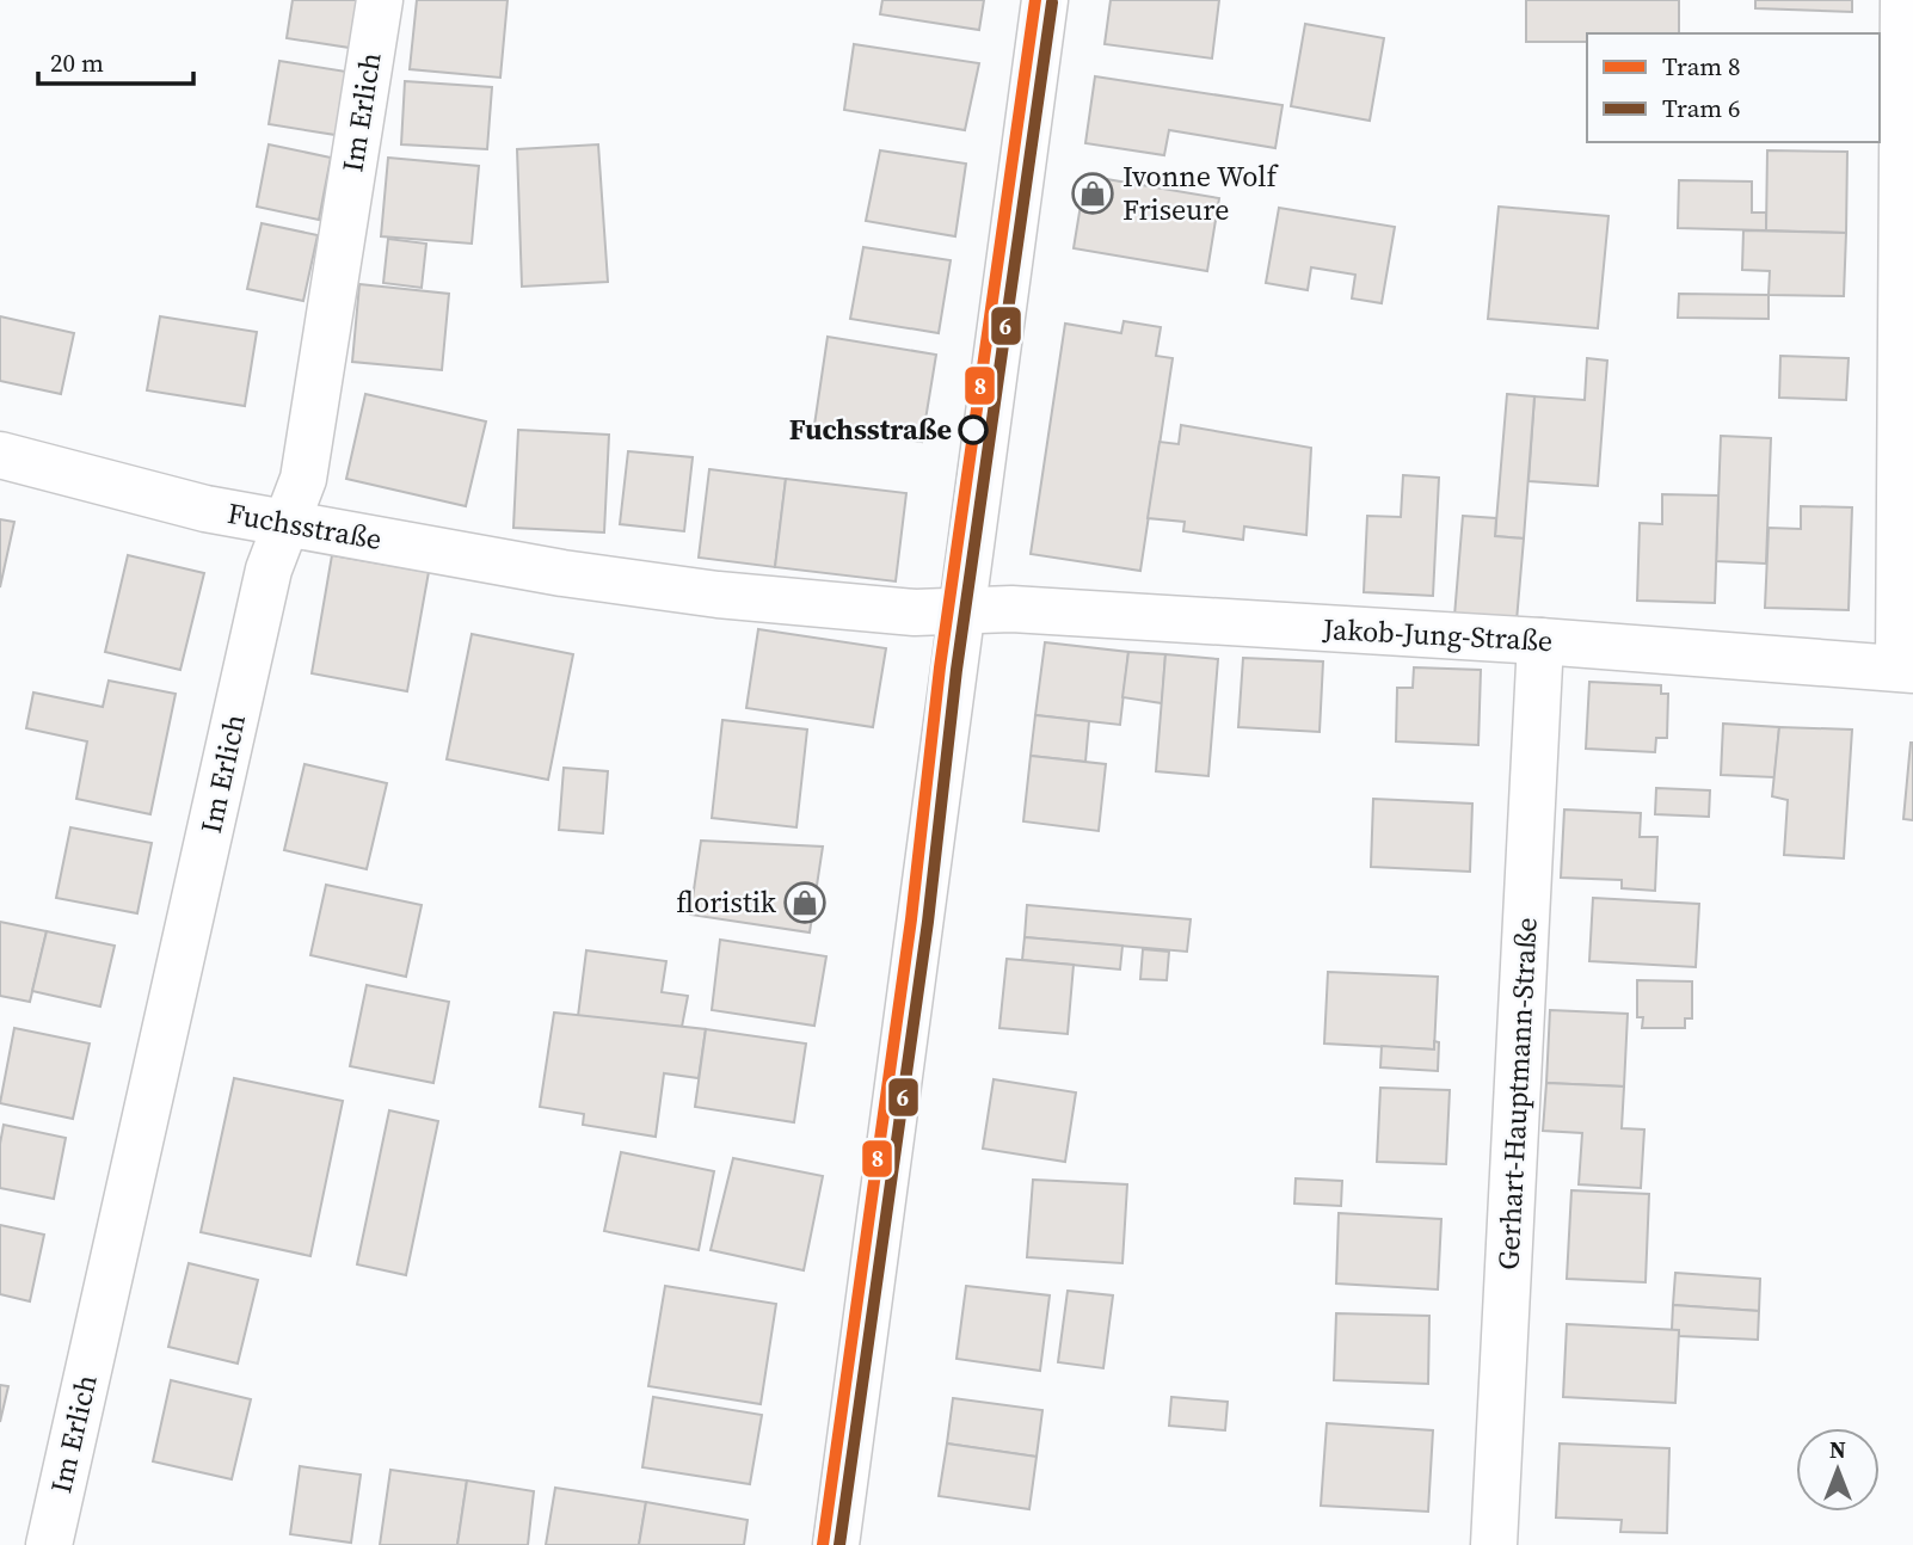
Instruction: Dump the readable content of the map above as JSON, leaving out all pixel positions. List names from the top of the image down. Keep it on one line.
{"streets":{"street":["Im Erlich","Fuchsstraße","Jakob-Jung-Straße","Gerhart-Hauptmann-Straße"]},"crossings":[["Im Erlich","Fuchsstraße"],["Fuchsstraße","Jakob-Jung-Straße"],["Jakob-Jung-Straße","Gerhart-Hauptmann-Straße"]],"places":{"shop":["Ivonne Wolf Friseure","floristik"],"other":["Fuchsstraße"]},"lines":["tram line 8","tram line 6"],"legend":["Tram 8","Tram 6"],"scale_bar":"20 m","north":"top"}
